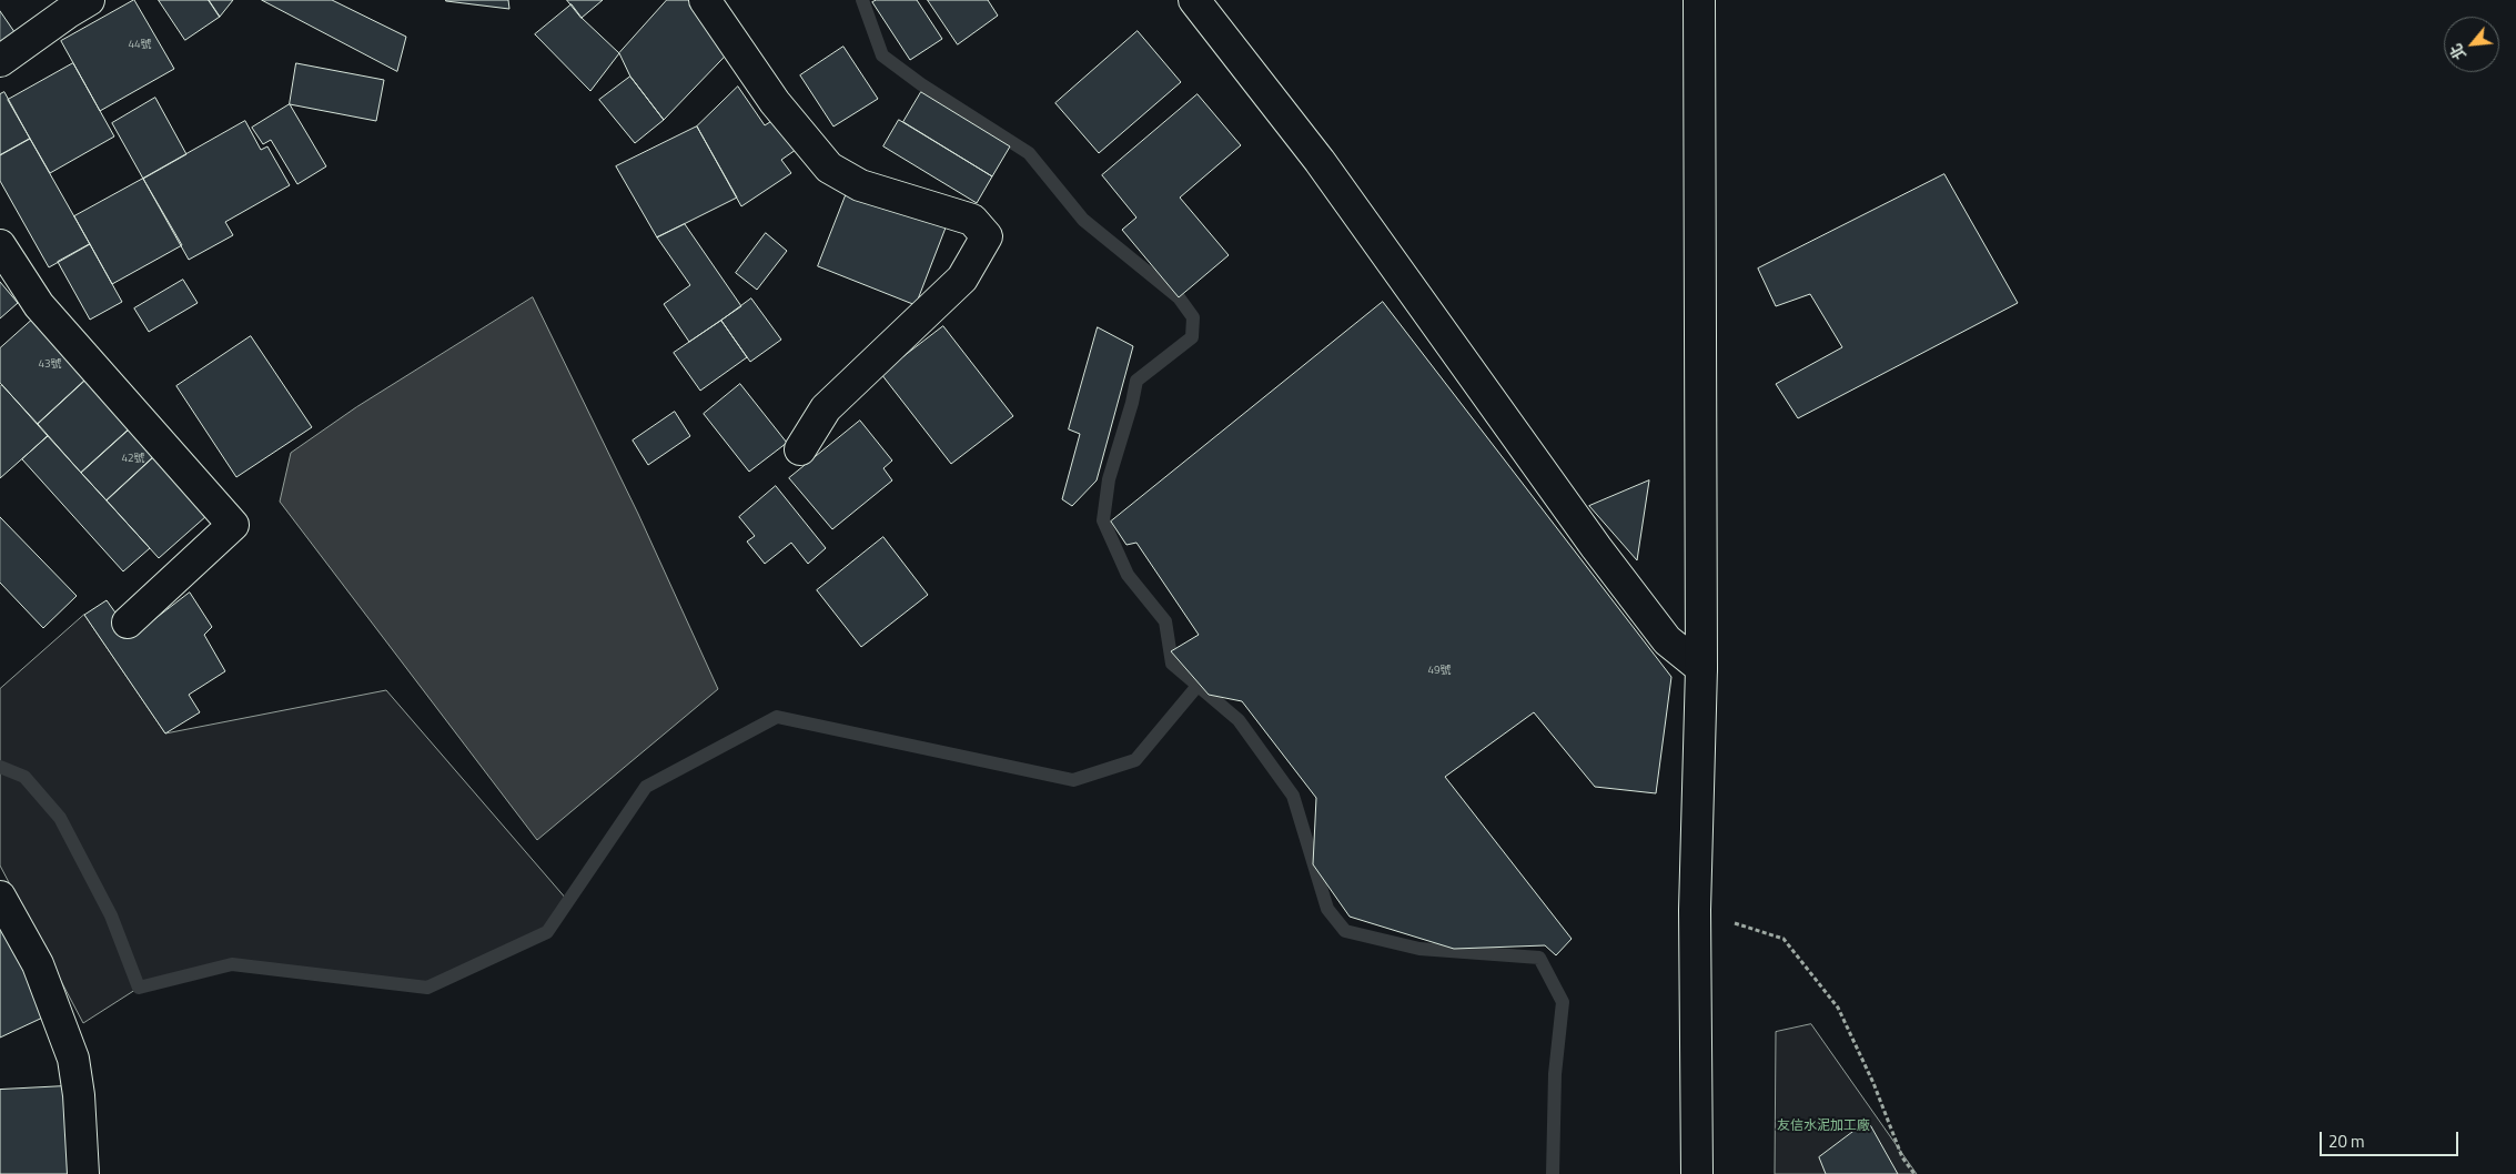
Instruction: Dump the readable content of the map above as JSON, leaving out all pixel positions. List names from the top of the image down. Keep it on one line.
{"parks":["友信水泥加工廠"],"house_numbers":["44號","43號","42號","49號"],"scale_bar":"20 m","north":"bottom left"}
